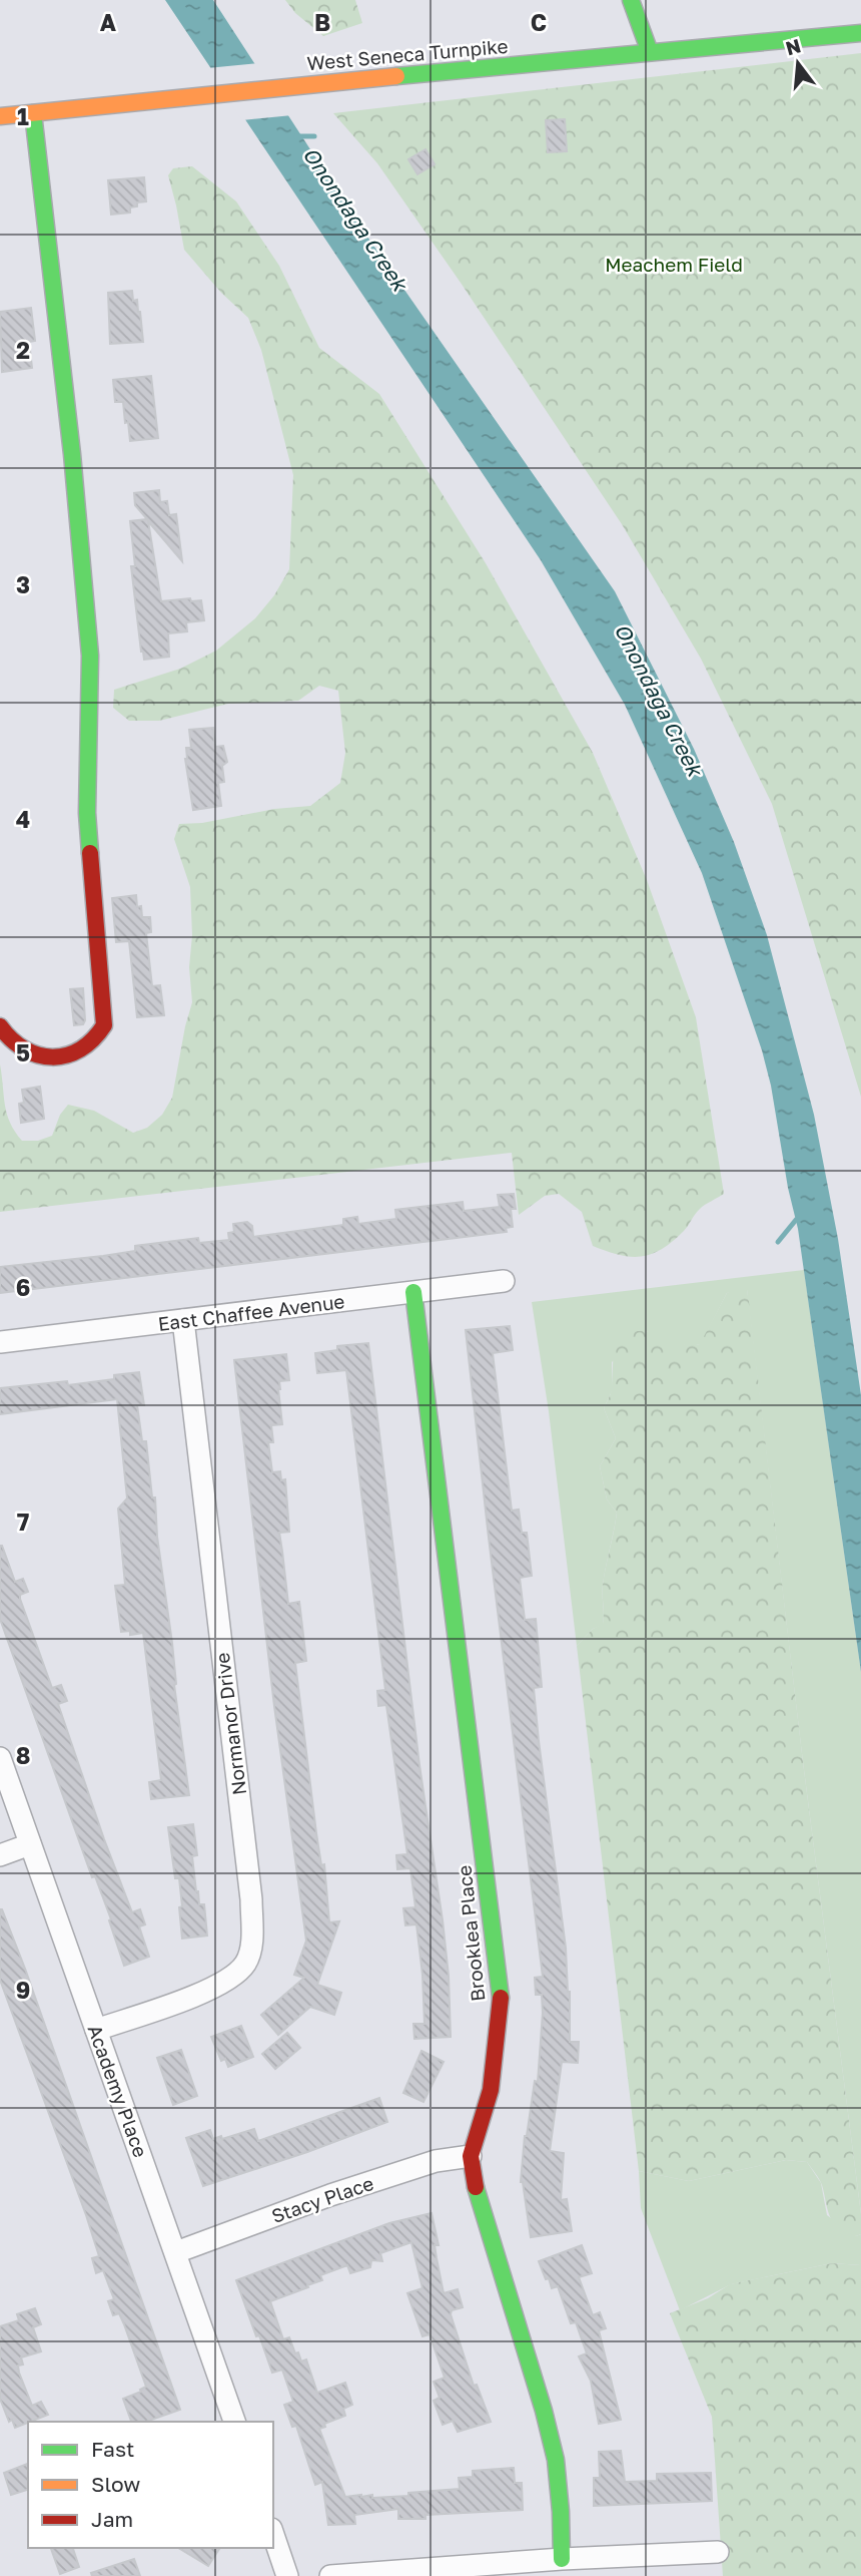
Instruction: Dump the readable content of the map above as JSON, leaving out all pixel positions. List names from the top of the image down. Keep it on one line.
{"streets":{"street":["West Seneca Turnpike","East Chaffee Avenue","Normanor Drive","Brooklea Place","Academy Place","Stacy Place"]},"crossings":[["East Chaffee Avenue","Normanor Drive"],["East Chaffee Avenue","Brooklea Place"],["Normanor Drive","Academy Place"],["Brooklea Place","Stacy Place"],["Academy Place","Stacy Place"]],"water":["Onondaga Creek"],"parks":["Meachem Field"],"legend":["Fast","Slow","Jam"],"north":"top","grid":{"columns":["A","B","C"],"rows":["1","2","3","4","5","6","7","8","9"]}}
